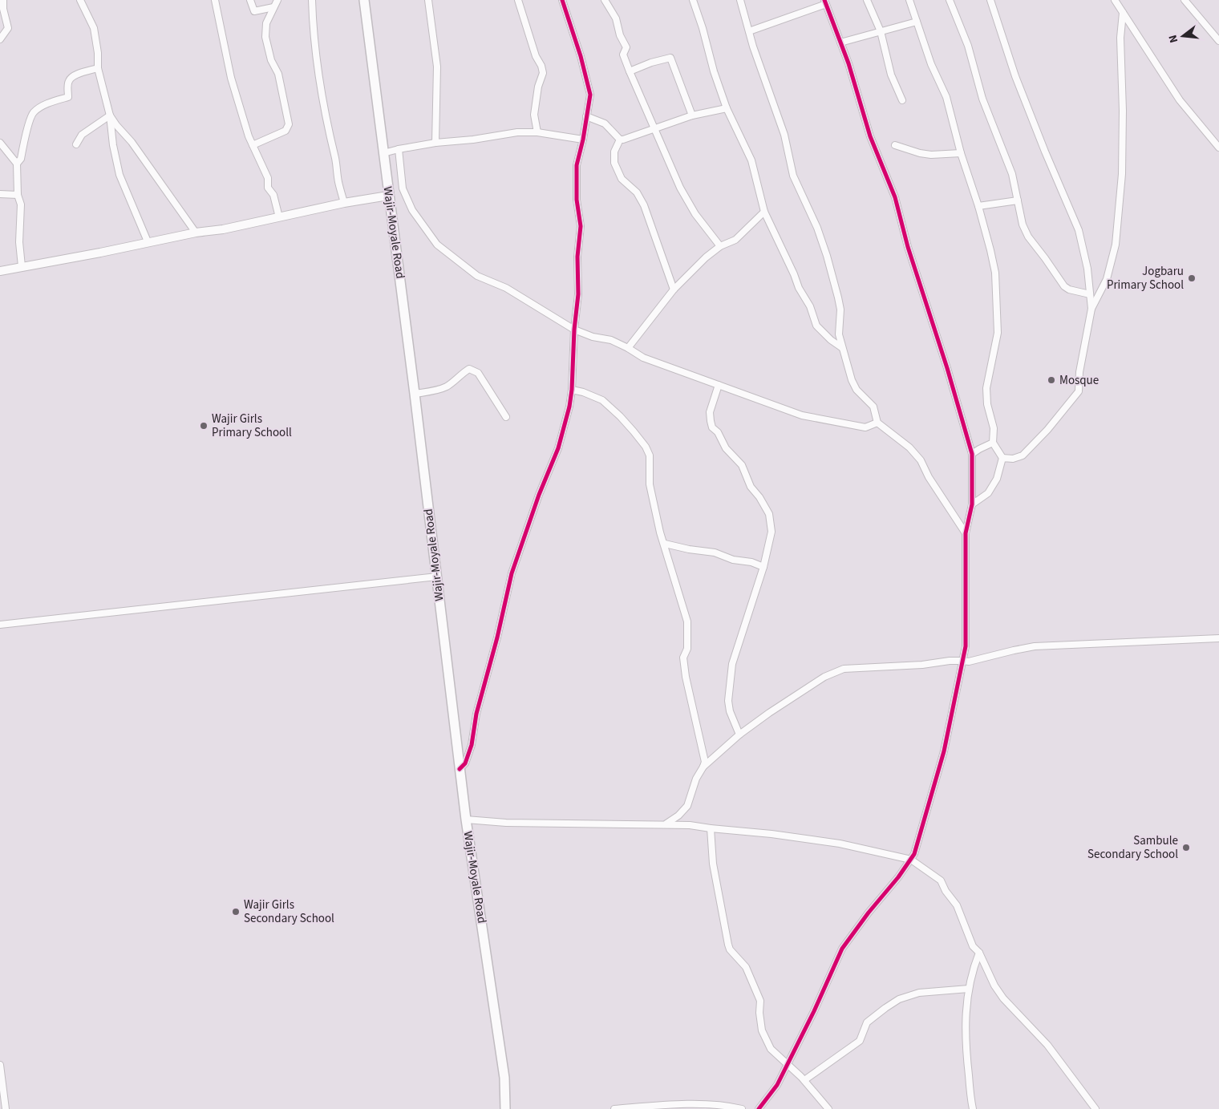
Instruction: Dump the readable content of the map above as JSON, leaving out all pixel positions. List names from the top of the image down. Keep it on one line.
{"streets":{"main road":["Wajir-Moyale Road"]},"places":["Jogbaru Primary School","Mosque","Wajir Girls Primary Schooll","Sambule Secondary School","Wajir Girls Secondary School"],"north":"left"}
